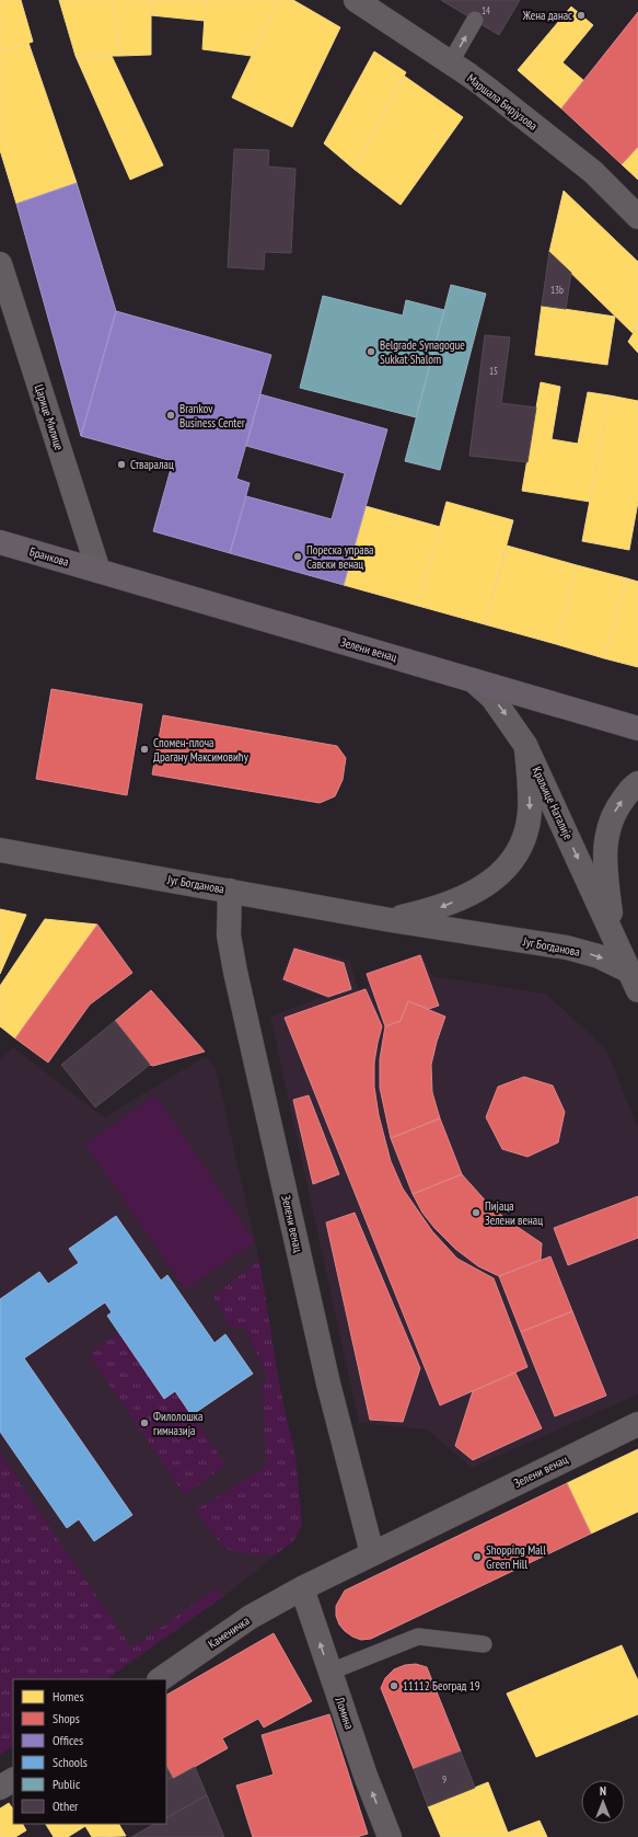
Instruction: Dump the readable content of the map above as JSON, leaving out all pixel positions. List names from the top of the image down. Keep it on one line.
{"streets":{"main road":["Бранкова","Зелени венац"],"street":["Маршала Бирјузова","Царице Милице","Краљице Наталије","Југ Богданова","Каменичка","Ломина"]},"crossings":[["Царице Милице","Бранкова"],["Царице Милице","Зелени венац"],["Бранкова","Зелени венац"],["Зелени венац","Краљице Наталије"],["Зелени венац","Југ Богданова"],["Зелени венац","Каменичка"],["Зелени венац","Ломина"],["Краљице Наталије","Југ Богданова"],["Каменичка","Ломина"]],"one_way":["Ломина"],"places":["Жена данас","Belgrade Synagogue Sukkat Shalom","Brankov Business Center","Стваралац","Пореска управа Савски венац","Спомен-плоча Драгану Максимовићу","Пијаца Зелени венац","Филолошка гимназија","Shopping Mall Green Hill","11112 Београд 19"],"house_numbers":["14","13b","15","9"],"legend":["Homes","Shops","Offices","Schools","Public","Other"],"north":"top"}
